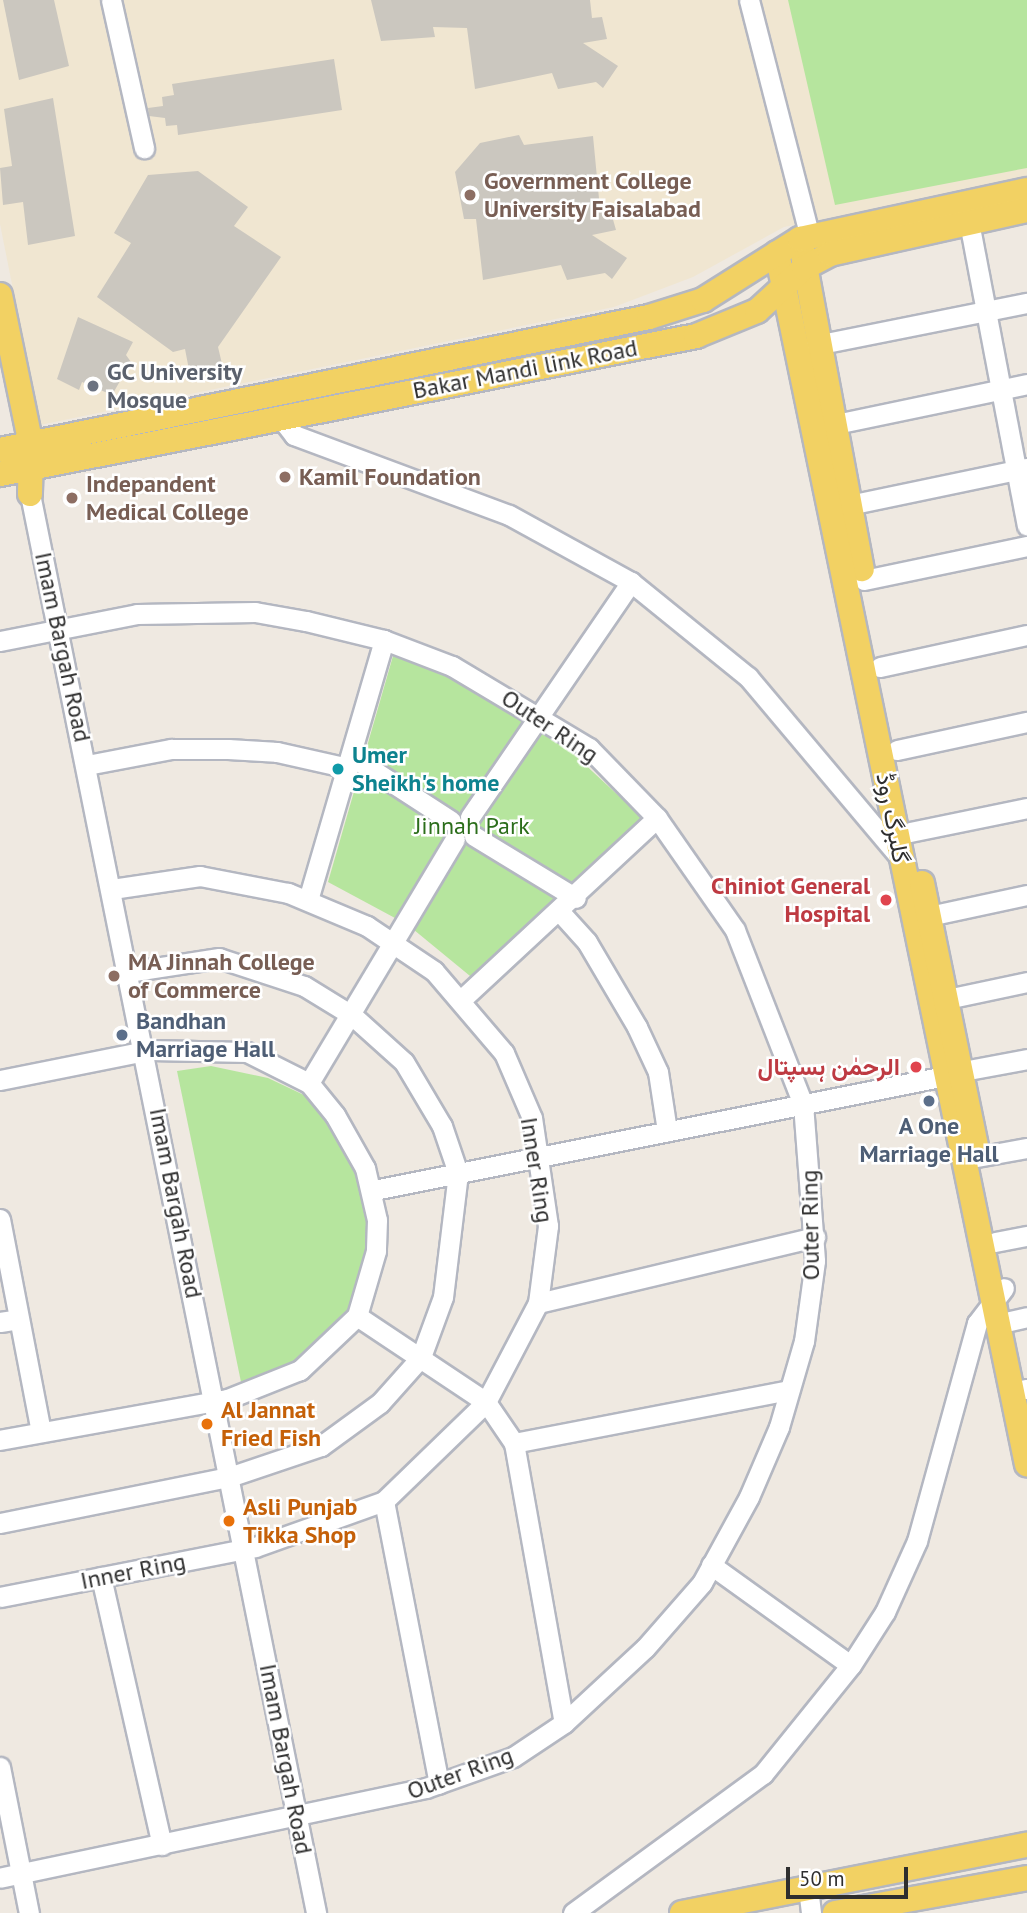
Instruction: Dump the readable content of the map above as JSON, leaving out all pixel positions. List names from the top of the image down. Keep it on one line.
{"streets":{"main road":["Bakar Mandi link Road","Imam Bargah Road","گلبرگ روڈ"],"street":["Outer Ring","Inner Ring"]},"crossings":[["Bakar Mandi link Road","Imam Bargah Road"],["Bakar Mandi link Road","گلبرگ روڈ"],["Imam Bargah Road","Outer Ring"],["Imam Bargah Road","Inner Ring"]],"parks":["Jinnah Park"],"places":["Government College University Faisalabad","GC University Mosque","Kamil Foundation","Indepandent Medical College","Umer Sheikh's home","Chiniot General Hospital","MA Jinnah College of Commerce","Bandhan Marriage Hall","الرحمٰن ہسپتال","A One Marriage Hall","Al Jannat Fried Fish","Asli Punjab Tikka Shop"],"scale_bar":"50 m"}
